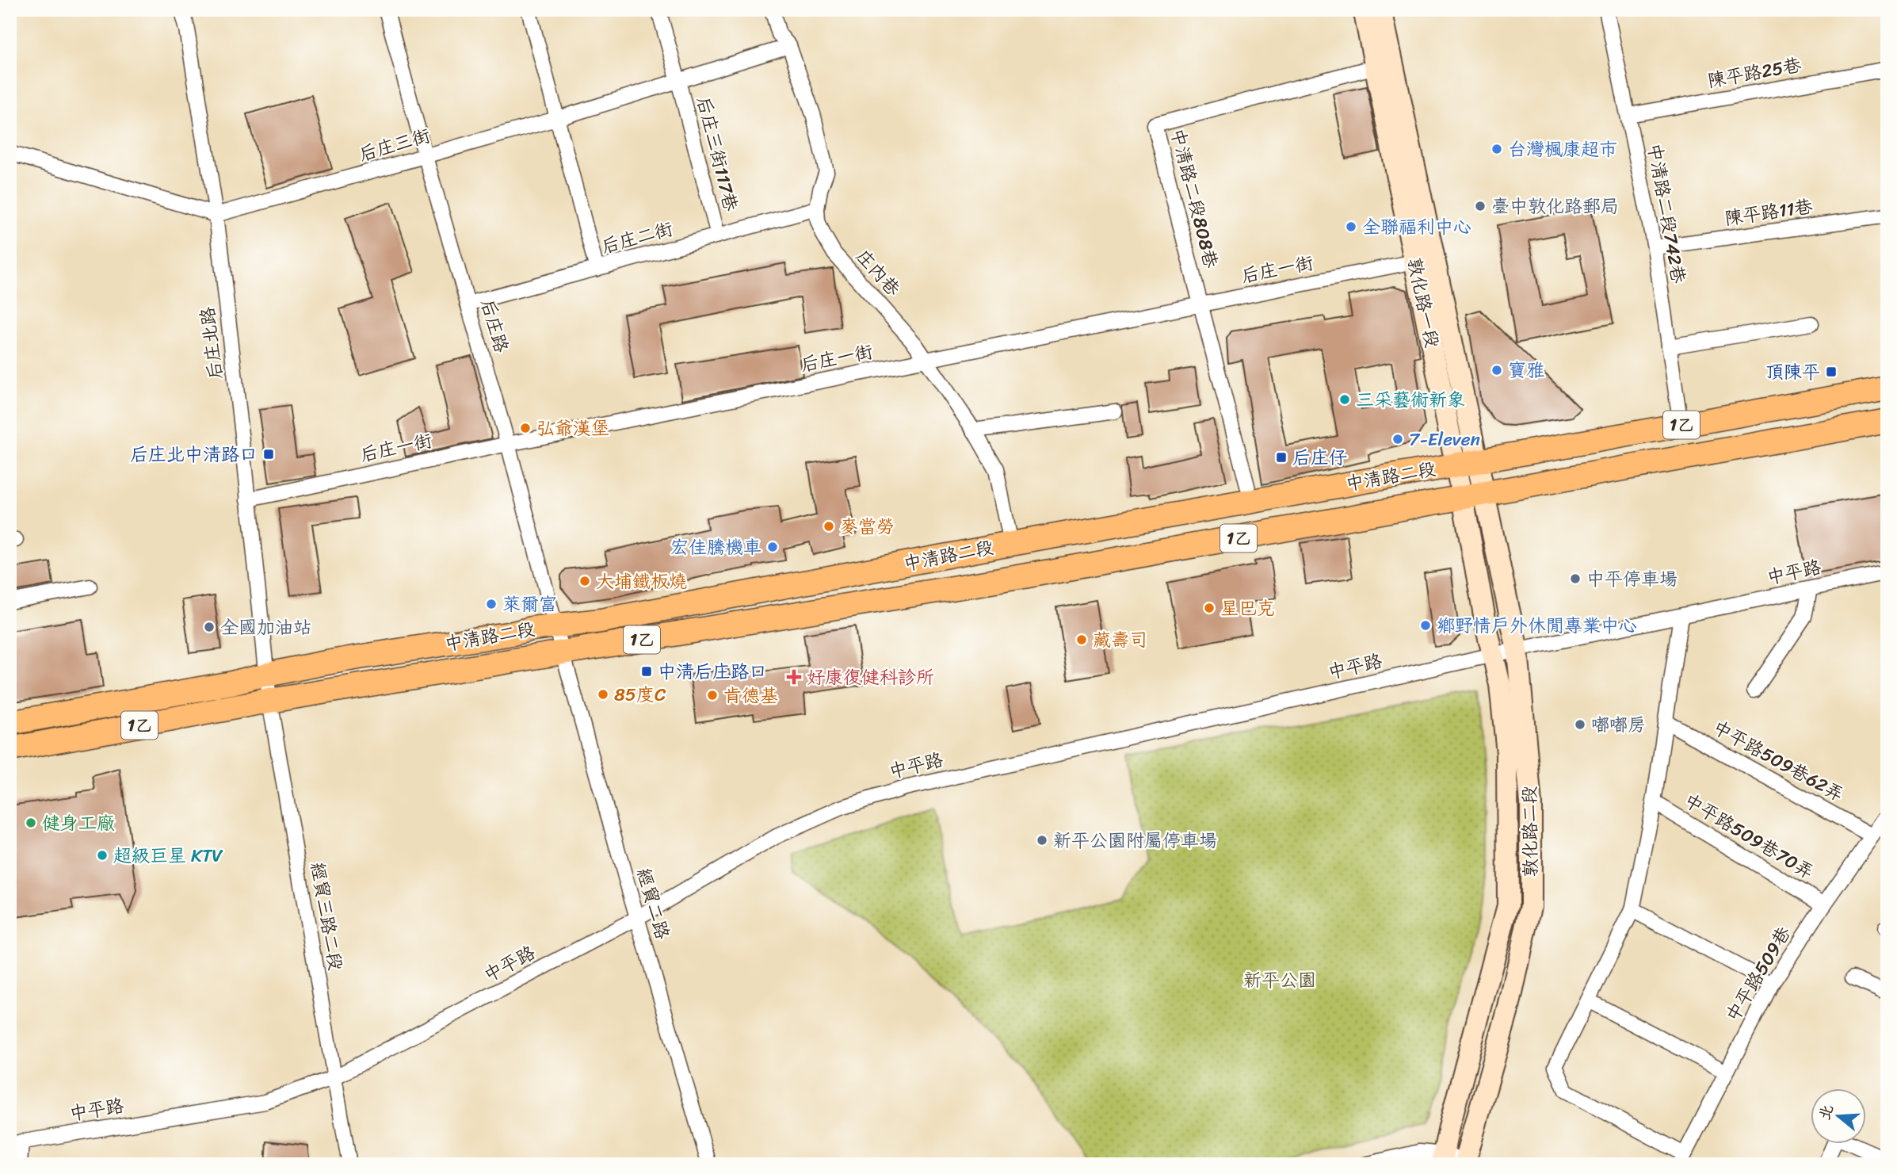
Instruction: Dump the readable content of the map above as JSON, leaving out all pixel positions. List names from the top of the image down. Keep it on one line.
{"streets":{"main road":["1乙","中清路二段"],"street":["陳平路25巷","后庄三街","后庄三街117巷","中清路二段808巷","陳平路11巷","中清路二段742巷","后庄二街","后庄一街","庄內巷","敦化路一段","后庄路","后庄北路","中平路","中平路509巷62弄","敦化路二段","中平路509巷70弄","經貿二路","經貿三路二段","中平路509巷"]},"crossings":[["陳平路25巷","中清路二段742巷"],["后庄三街","后庄三街117巷"],["后庄三街","后庄路"],["后庄三街","后庄北路"],["后庄三街117巷","后庄二街"],["中清路二段808巷","后庄一街"],["中清路二段808巷","敦化路一段"],["中清路二段808巷","中清路二段"],["陳平路11巷","中清路二段742巷"],["中清路二段742巷","中清路二段"],["后庄二街","庄內巷"],["后庄二街","后庄路"],["后庄一街","庄內巷"],["后庄一街","敦化路一段"],["后庄一街","后庄路"],["后庄一街","后庄北路"],["庄內巷","中清路二段"],["敦化路一段","中清路二段"],["敦化路一段","敦化路二段"],["后庄路","中清路二段"],["后庄路","經貿二路"],["后庄北路","中清路二段"],["后庄北路","經貿三路二段"],["中清路二段","敦化路二段"],["中清路二段","經貿二路"],["中清路二段","經貿三路二段"],["中平路","敦化路二段"],["中平路","經貿二路"],["中平路","經貿三路二段"],["中平路509巷62弄","中平路509巷"],["中平路509巷70弄","中平路509巷"]],"parks":["新平公園"],"places":{"other":["台灣楓康超市","臺中敦化路郵局","全聯福利中心","寶雅","三采藝術新象","弘爺漢堡","7-Eleven","麥當勞","宏佳騰機車","中平停車場","大埔鐵板燒","萊爾富","星巴克","鄉野情戶外休閒專業中心","全國加油站","藏壽司","85度C","肯德基","嘟嘟房","健身工廠","新平公園附屬停車場","超級巨星 KTV"],"transit":["頂陳平","后庄北中清路口","后庄仔","中清后庄路口"],"health":["好康復健科診所"]},"north":"left"}
